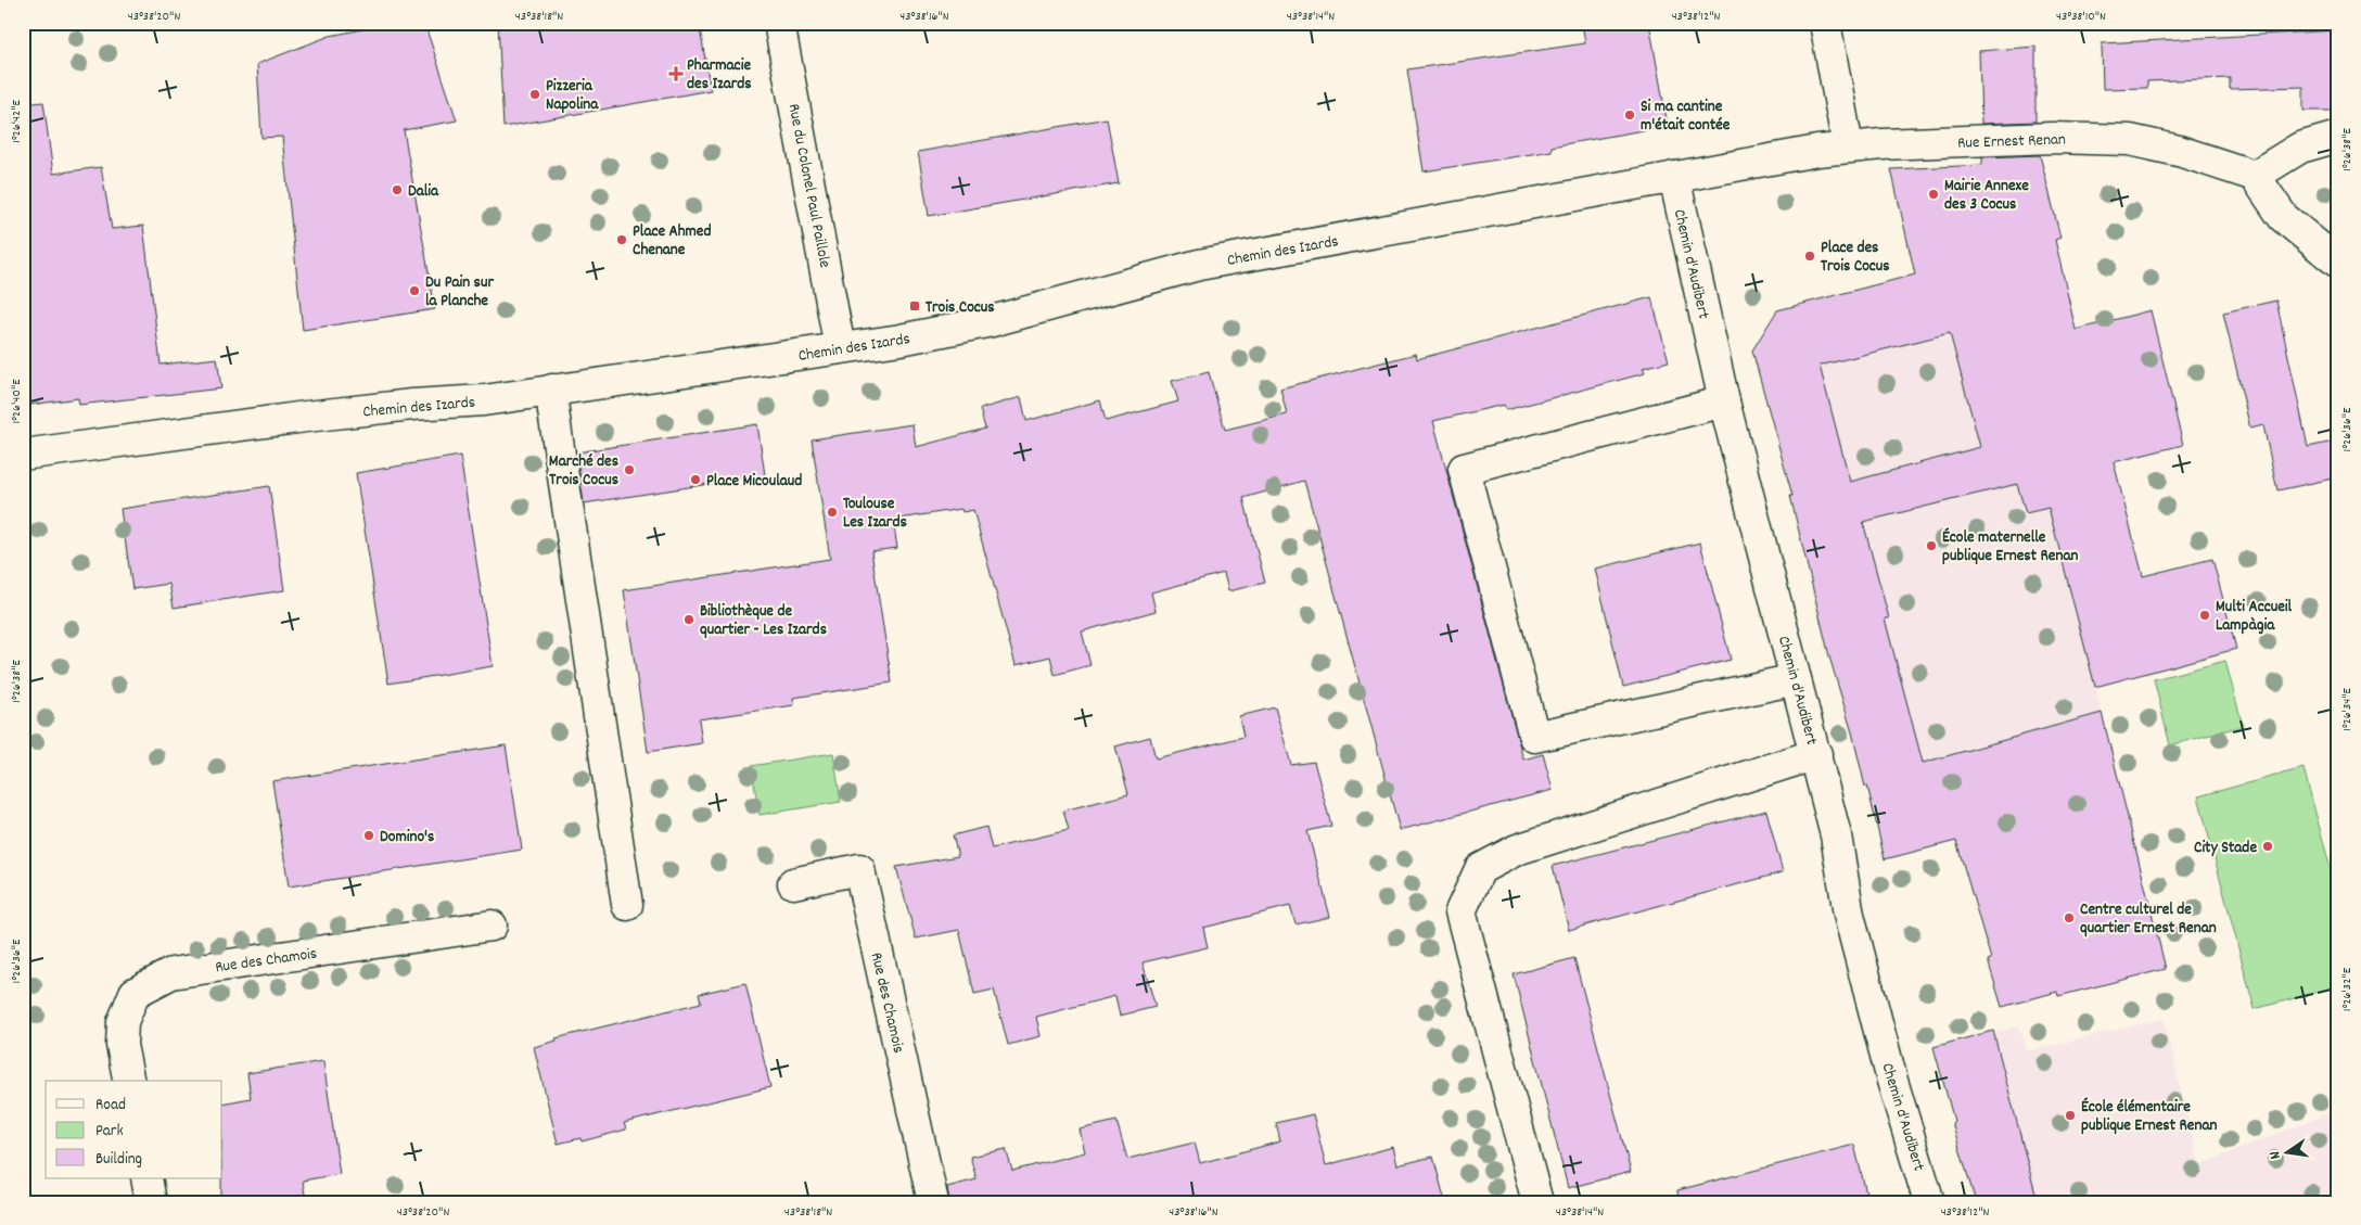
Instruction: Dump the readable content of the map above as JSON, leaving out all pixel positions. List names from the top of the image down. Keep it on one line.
{"streets":{"street":["Rue Ernest Renan","Rue du Colonel Paul Paillole","Chemin des Izards","Chemin d'Audibert","Rue des Chamois"]},"crossings":[["Rue Ernest Renan","Chemin des Izards"],["Rue Ernest Renan","Chemin d'Audibert"],["Rue du Colonel Paul Paillole","Chemin des Izards"],["Chemin des Izards","Chemin d'Audibert"]],"places":{"health":["Pharmacie des Izards"],"other":["Pizzeria Napolina","Si ma cantine m'était contée","Dalia","Mairie Annexe des 3 Cocus","Place Ahmed Chenane","Place des Trois Cocus","Du Pain sur la Planche","Marché des Trois Cocus","Place Micoulaud","Toulouse Les Izards","École maternelle publique Ernest Renan","Multi Accueil Lampàgia","Bibliothèque de quartier - Les Izards","Domino's","City Stade","Centre culturel de quartier Ernest Renan","École élémentaire publique Ernest Renan"],"transit":["Trois Cocus"]},"legend":["Road","Park","Building"],"north":"left","coordinates":["43°38'20\"N","43°38'18\"N","43°38'16\"N","43°38'14\"N","43°38'12\"N","43°38'10\"N","1°26'42\"E","1°26'38\"E","1°26'40\"E","1°26'36\"E","1°26'34\"E","1°26'32\"E"]}
